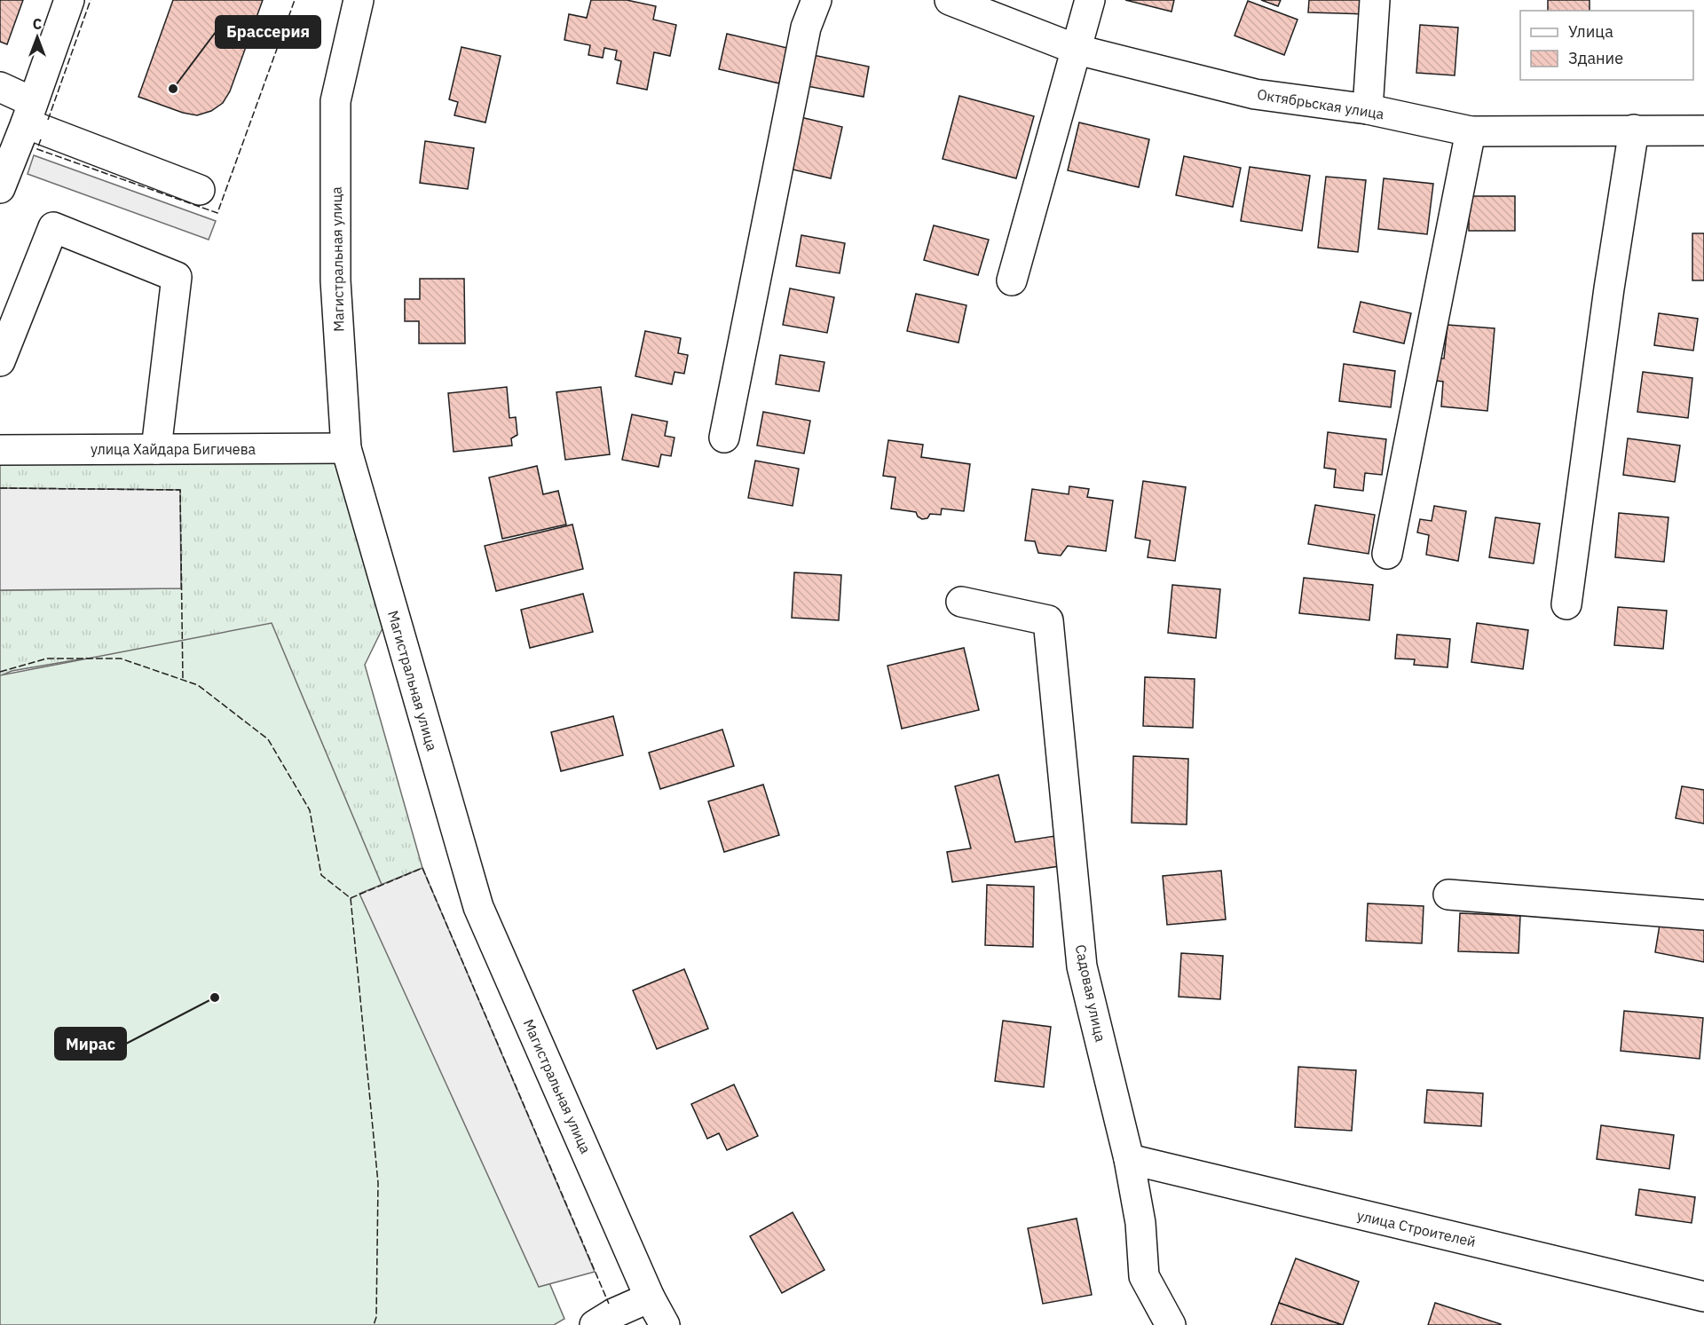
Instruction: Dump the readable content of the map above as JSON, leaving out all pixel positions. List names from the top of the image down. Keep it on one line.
{"streets":{"street":["Октябрьская улица","Магистральная улица","улица Хайдара Бигичева","Садовая улица","улица Строителей"]},"crossings":[["Магистральная улица","улица Хайдара Бигичева"],["Садовая улица","улица Строителей"]],"places":["Брассерия","Мирас"],"legend":["Улица","Здание"],"north":"top"}
